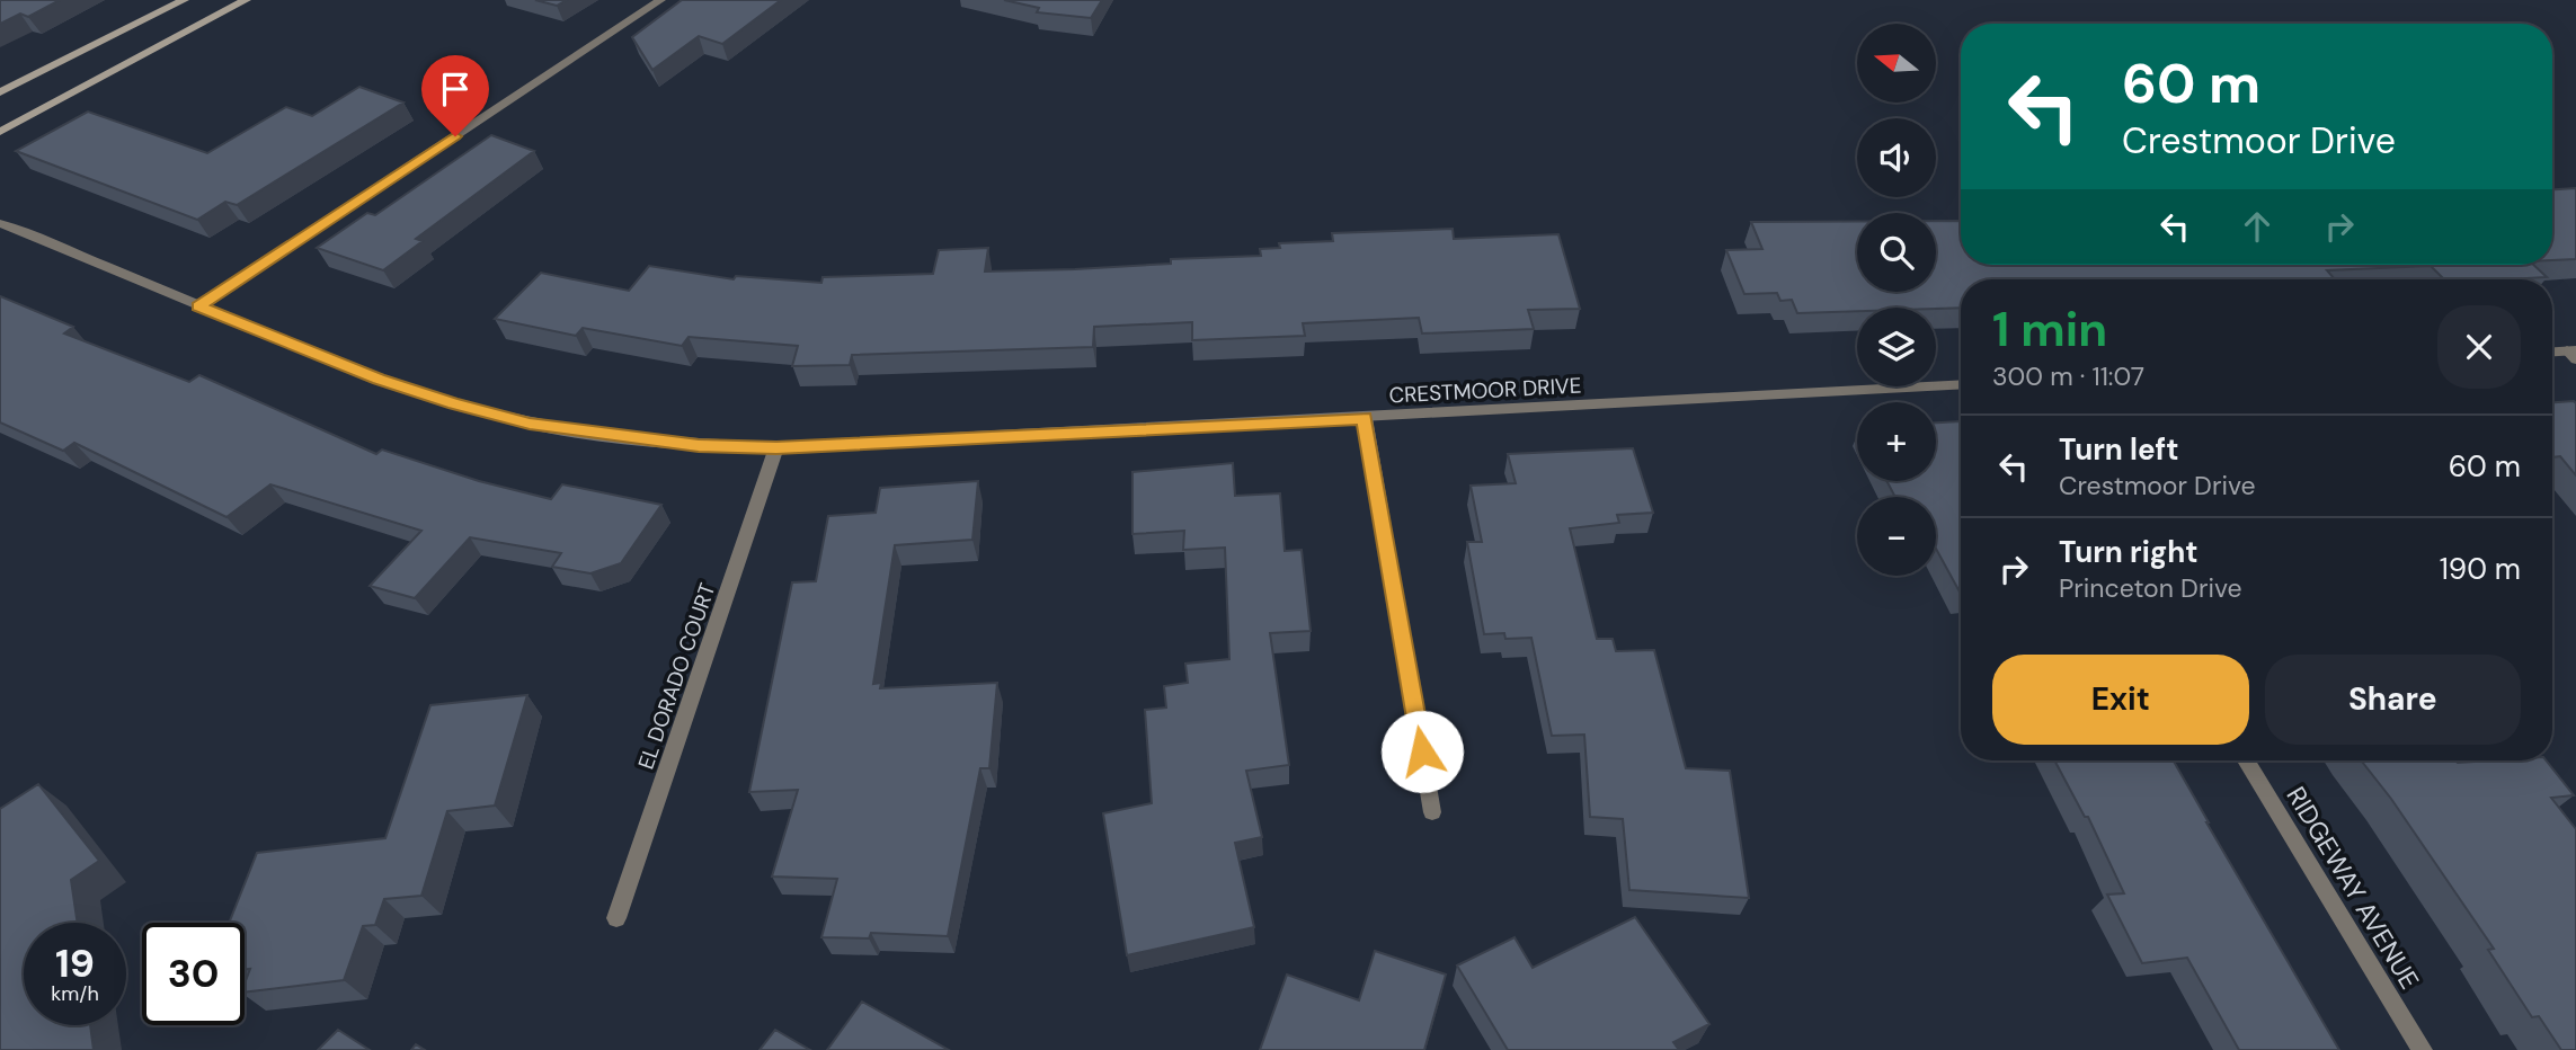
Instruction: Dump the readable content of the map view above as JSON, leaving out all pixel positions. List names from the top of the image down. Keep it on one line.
{"streets":{"street":["CRESTMOOR DRIVE","EL DORADO COURT","RIDGEWAY AVENUE"]},"crossings":[["CRESTMOOR DRIVE","EL DORADO COURT"]],"north":"left","page":{"map_buttons":["+","−"],"turn":["60 m","Crestmoor Drive"],"heading":["1 min","300 m · 11:07"],"list":[{"name":"Turn left","note":"Crestmoor Drive","value":"60 m"},{"name":"Turn right","note":"Princeton Drive","value":"190 m"}],"buttons":["Exit","Share"],"speed":"19 km/h","limit":"30"}}
